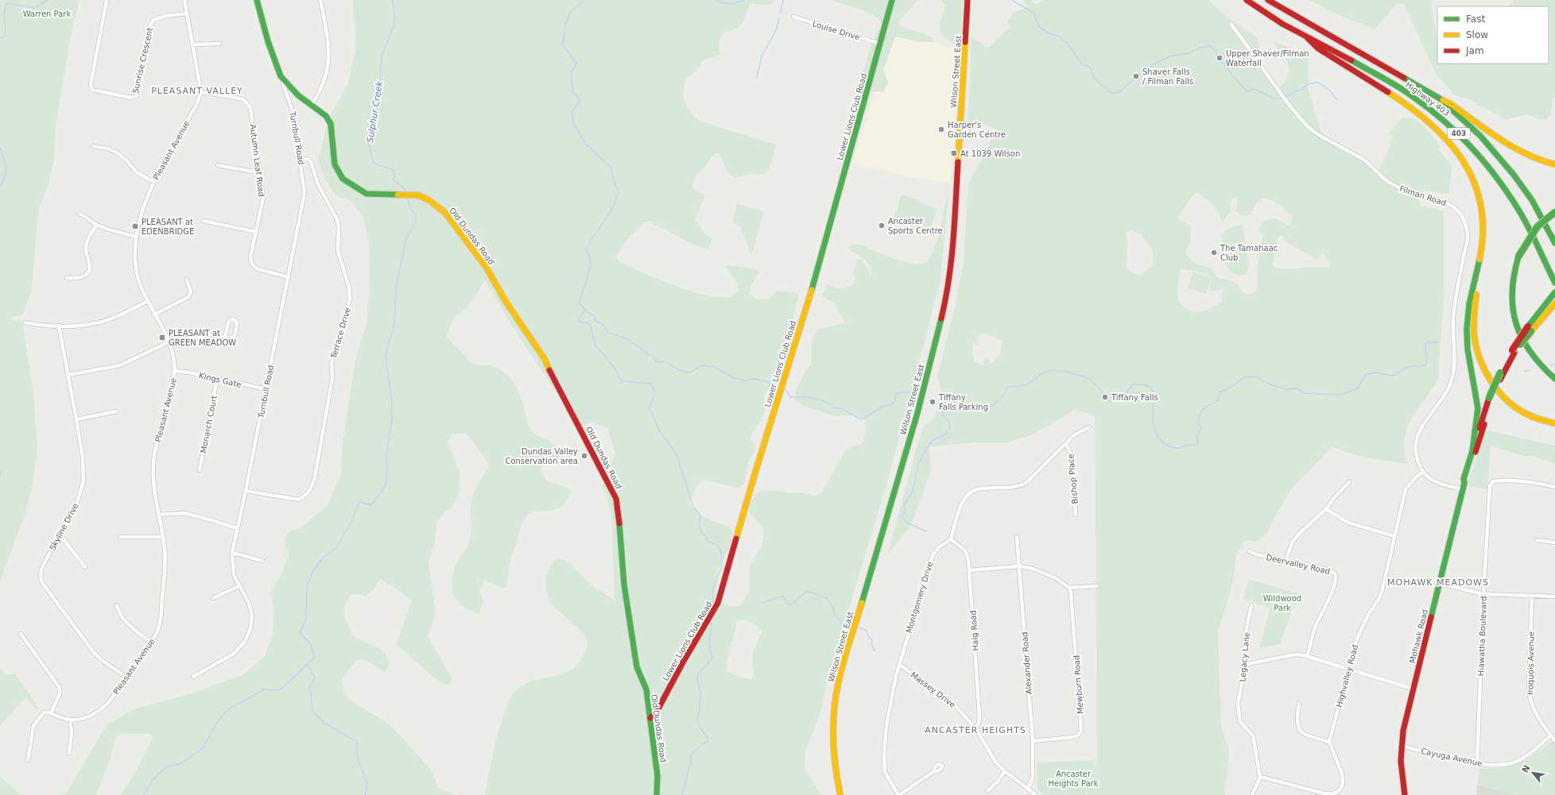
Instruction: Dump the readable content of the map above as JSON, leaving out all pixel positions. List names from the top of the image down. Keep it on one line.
{"streets":{"main road":["Wilson Street East","Highway 403","Lower Lions Club Road","403","Old Dundas Road","Mohawk Road"],"street":["Louise Drive","Sunrise Crescent","Turnbull Road","Pleasant Avenue","Autumn Leaf Road","Filman Road","Terrace Drive","Kings Gate","Monarch Court","Bishop Place","Skyline Drive","Deervalley Road","Montgomery Drive","Haig Road","Hiawatha Boulevard","Legacy Lane","Alexander Road","Iroquois Avenue","Highvalley Road","Mewburn Road","Massey Drive","Cayuga Avenue"]},"crossings":[["Louise Drive","Lower Lions Club Road"],["Lower Lions Club Road","Old Dundas Road"],["Turnbull Road","Autumn Leaf Road"],["Turnbull Road","Old Dundas Road"],["Turnbull Road","Terrace Drive"],["Turnbull Road","Kings Gate"],["Pleasant Avenue","Autumn Leaf Road"],["Pleasant Avenue","Kings Gate"],["Pleasant Avenue","Skyline Drive"],["Filman Road","Highvalley Road"],["Kings Gate","Monarch Court"],["Montgomery Drive","Haig Road"],["Montgomery Drive","Massey Drive"],["Haig Road","Massey Drive"],["Mohawk Road","Cayuga Avenue"],["Hiawatha Boulevard","Cayuga Avenue"],["Alexander Road","Mewburn Road"],["Alexander Road","Massey Drive"],["Iroquois Avenue","Cayuga Avenue"]],"districts":["PLEASANT VALLEY","MOHAWK MEADOWS","ANCASTER HEIGHTS"],"water":["Sulphur Creek"],"parks":["Warren Park","Wildwood Park","Ancaster Heights Park"],"places":{"other":["Upper Shaver/Filman Waterfall","Shaver Falls / Filman Falls","Harper's Garden Centre","Ancaster Sports Centre","The Tamahaac Club","Tiffany Falls","Tiffany Falls Parking","Dundas Valley Conservation area"],"transit":["At 1039 Wilson","PLEASANT at EDENBRIDGE","PLEASANT at GREEN MEADOW"]},"legend":["Fast","Slow","Jam"],"north":"top left"}
